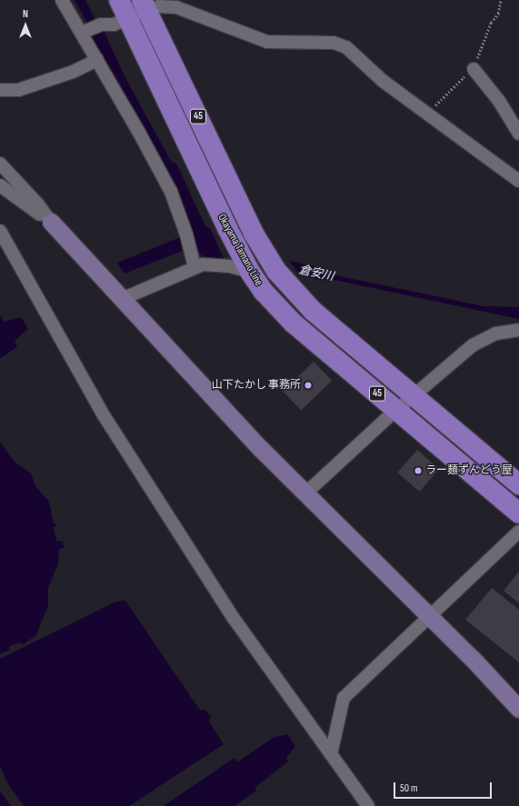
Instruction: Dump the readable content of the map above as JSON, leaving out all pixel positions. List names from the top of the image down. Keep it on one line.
{"streets":{"main road":["45","Okayama Tamano Line"]},"water":["倉安川"],"places":["山下たかし 事務所","ラー麺ずんどう屋"],"scale_bar":"50 m","north":"top"}
